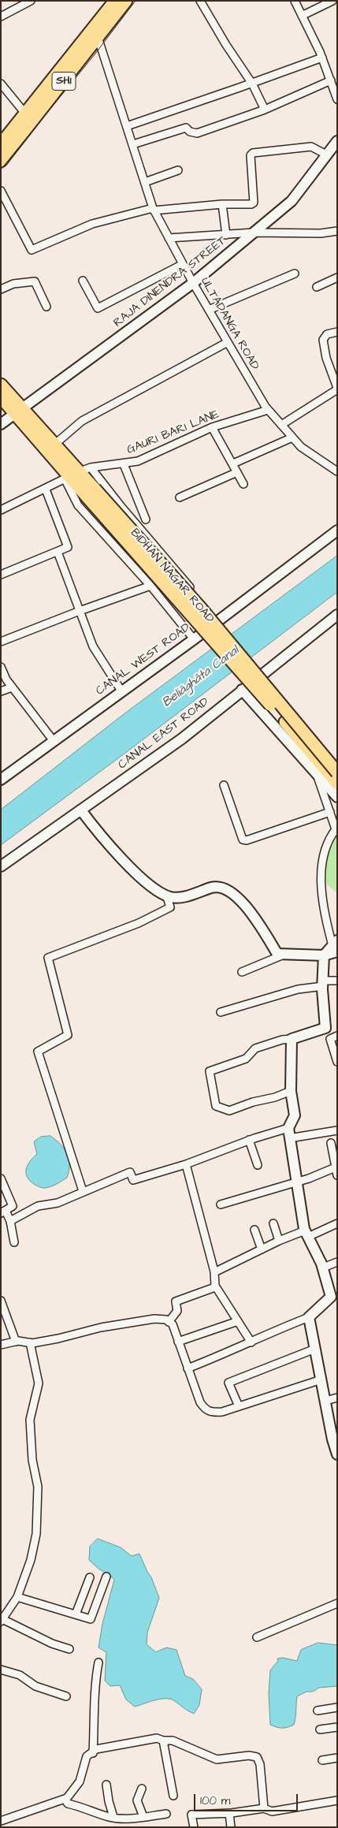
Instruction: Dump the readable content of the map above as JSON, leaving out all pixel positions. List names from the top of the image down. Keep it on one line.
{"streets":{"main road":["SH1","RAJA DINENDRA STREET","BIDHAN NAGAR ROAD","CANAL WEST ROAD","CANAL EAST ROAD"],"street":["ULTADANGA ROAD","GAURI BARI LANE"]},"crossings":[["SH1","ULTADANGA ROAD"],["RAJA DINENDRA STREET","ULTADANGA ROAD"],["ULTADANGA ROAD","GAURI BARI LANE"]],"water":["Beliāghāta Canal"],"scale_bar":"100 m"}
